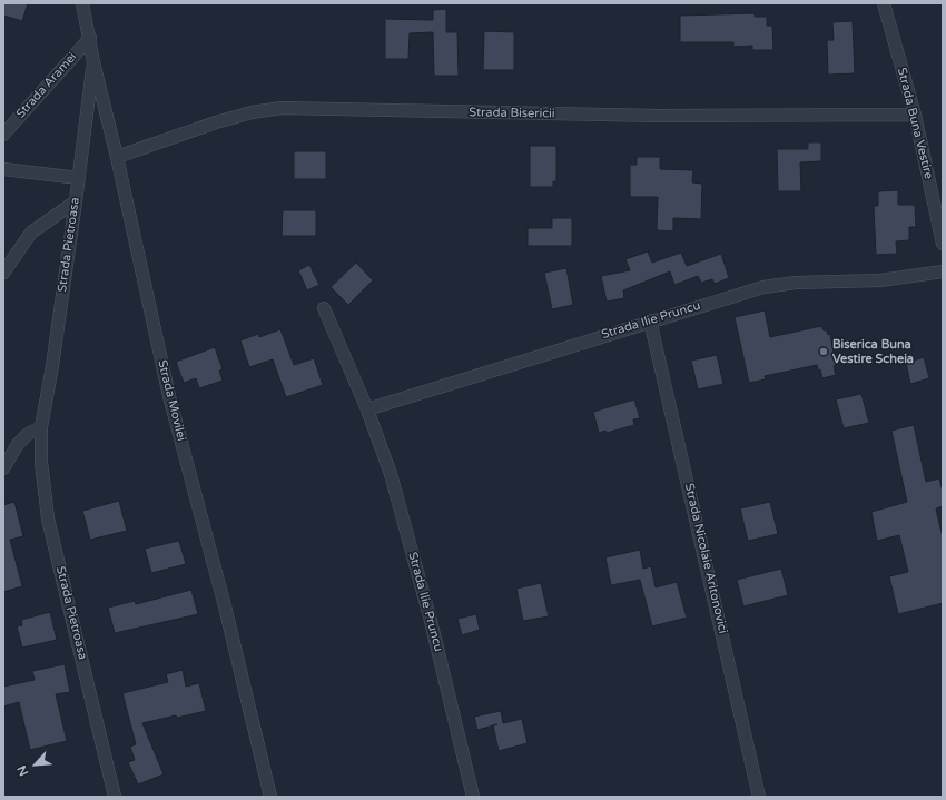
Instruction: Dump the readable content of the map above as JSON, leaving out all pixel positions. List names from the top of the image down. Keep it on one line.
{"streets":{"street":["Strada Aramei","Strada Bisericii","Strada Buna Vestire","Strada Pietroasa","Strada Ilie Pruncu","Strada Movilei","Strada Nicolaie Aritonovici"]},"crossings":[["Strada Aramei","Strada Movilei"],["Strada Bisericii","Strada Buna Vestire"],["Strada Bisericii","Strada Movilei"],["Strada Pietroasa","Strada Movilei"],["Strada Ilie Pruncu","Strada Nicolaie Aritonovici"]],"places":["Biserica Buna Vestire Scheia"],"north":"bottom left"}
